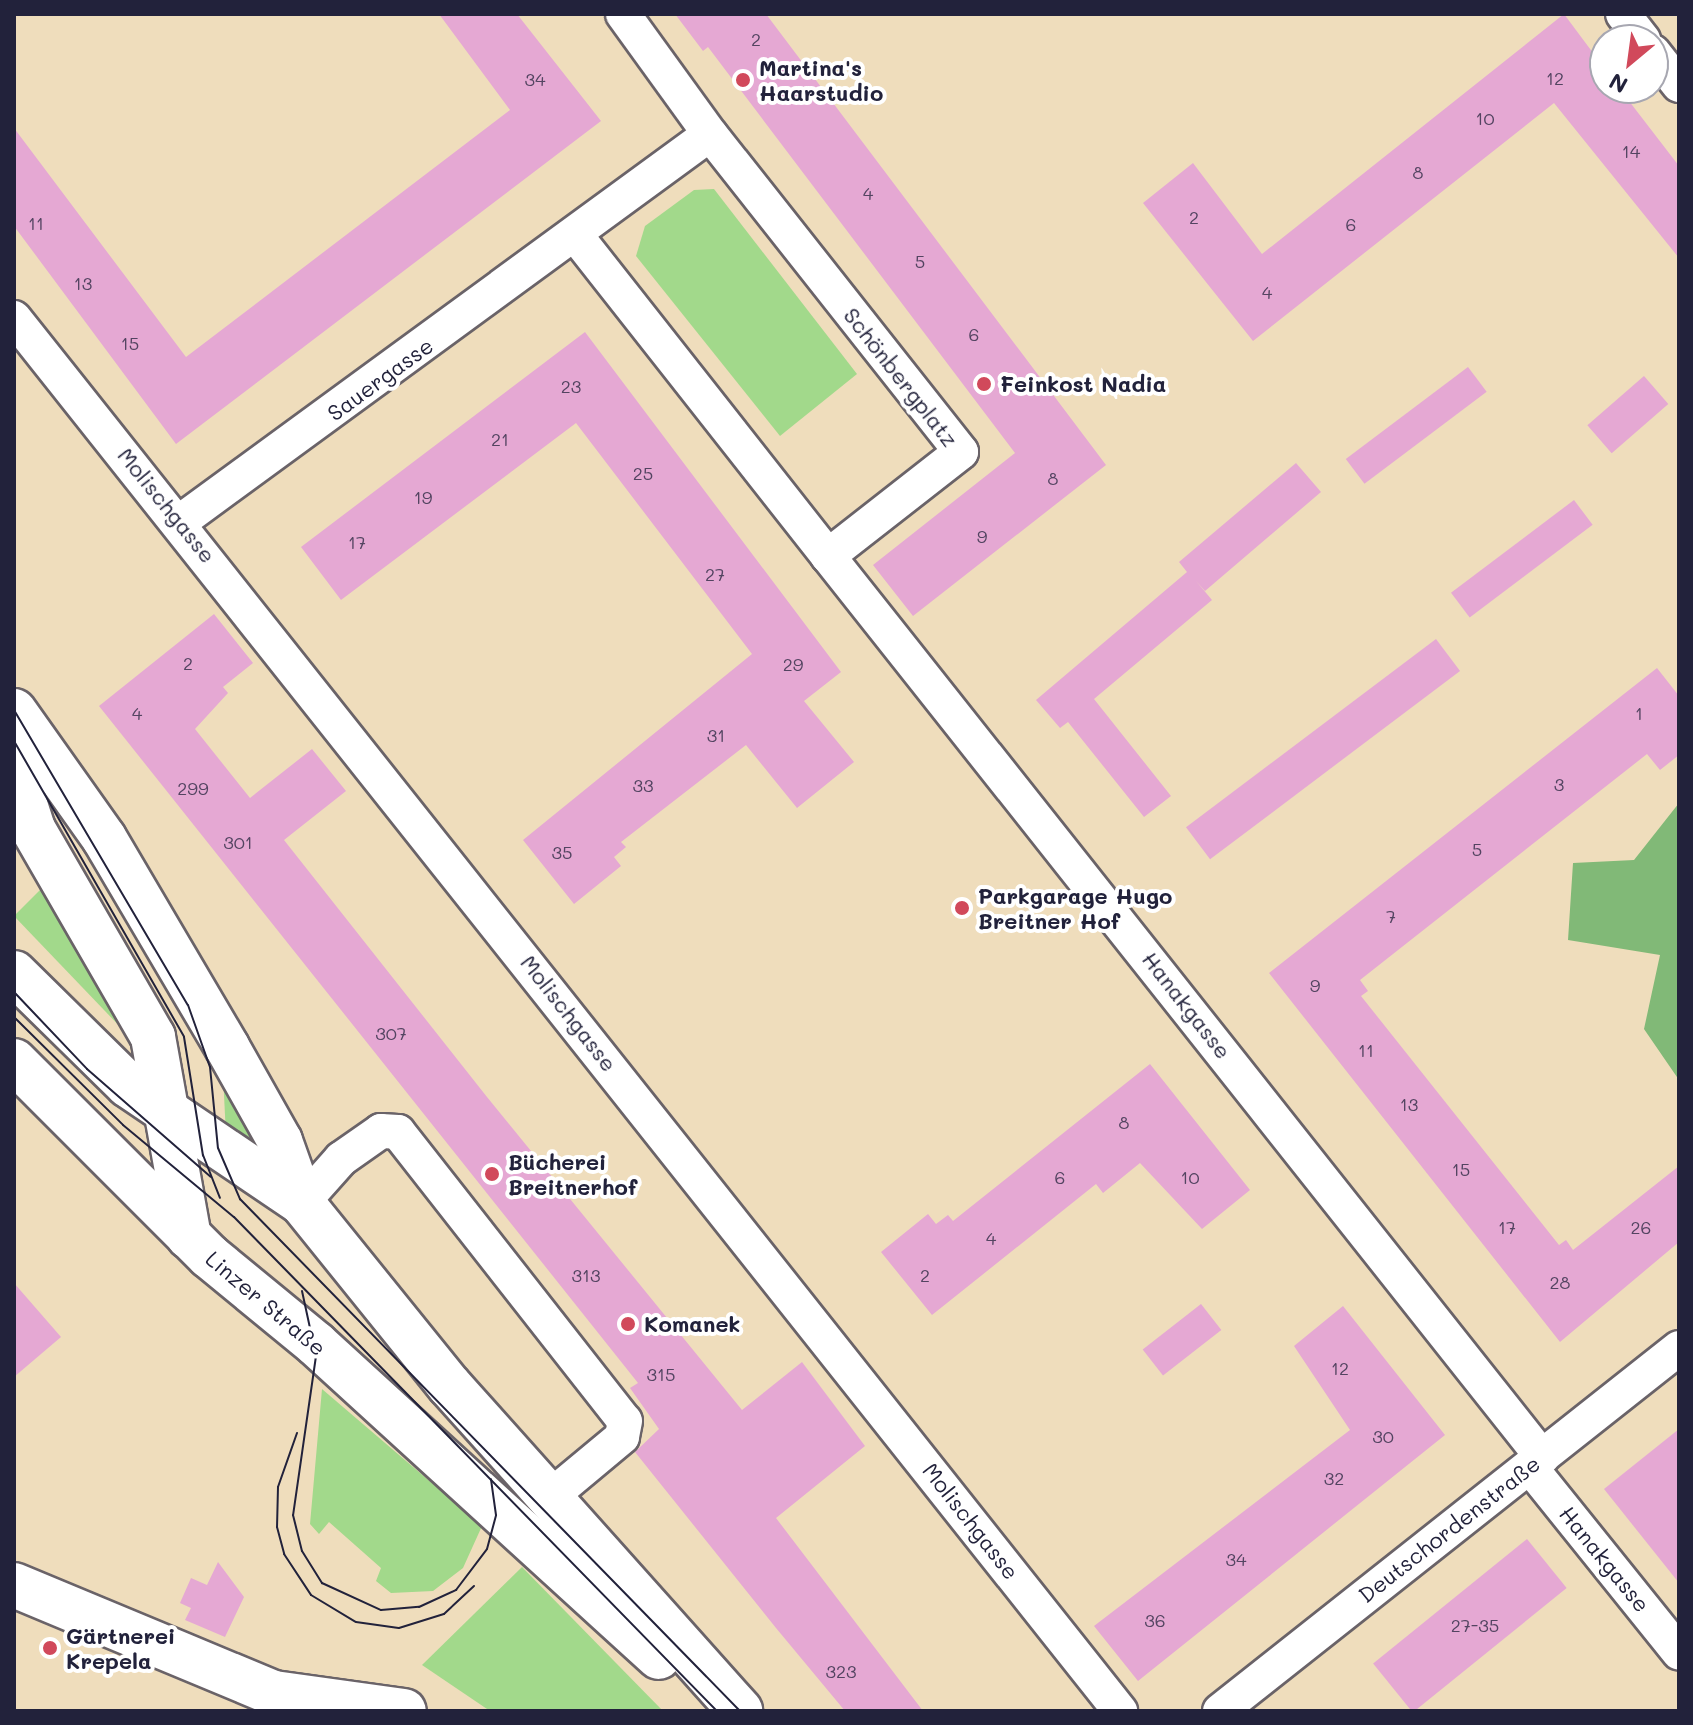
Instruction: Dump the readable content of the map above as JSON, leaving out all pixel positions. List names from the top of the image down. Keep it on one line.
{"streets":{"main road":["Linzer Straße"],"street":["Schönbergplatz","Sauergasse","Molischgasse","Hanakgasse","Deutschordenstraße"]},"crossings":[["Schönbergplatz","Hanakgasse"],["Sauergasse","Molischgasse"],["Hanakgasse","Deutschordenstraße"]],"places":["Martina's Haarstudio","Feinkost Nadia","Parkgarage Hugo Breitner Hof","Bücherei Breitnerhof","Komanek","Gärtnerei Krepela"],"house_numbers":["2","12","34","10","14","8","4","2","11","6","5","13","4","6","15","23","21","25","8","19","9","17","27","2","29","4","1","31","3","33","299","301","5","35","7","9","307","11","13","8","15","6","10","17","26","4","313","2","28","12","315","30","32","34","36","27-35","323"],"north":"bottom left"}
